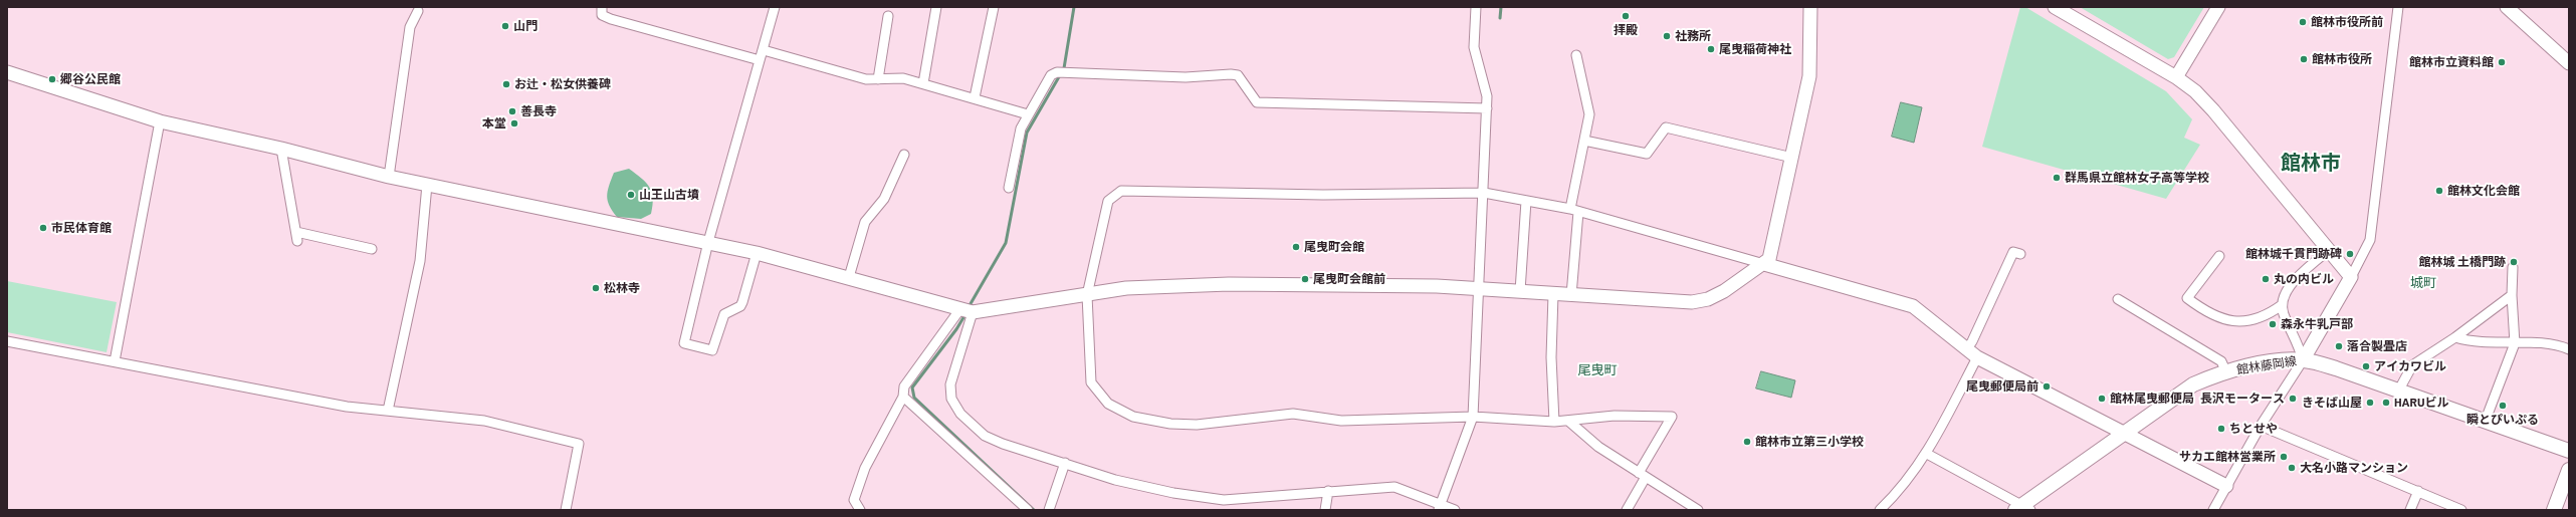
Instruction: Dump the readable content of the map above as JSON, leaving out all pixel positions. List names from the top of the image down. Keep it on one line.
{"streets":{"main road":["館林藤岡線"]},"districts":["館林市","城町","尾曳町"],"places":["拝殿","館林市役所前","山門","社務所","尾曳稲荷神社","館林市役所","館林市立資料館","郷谷公民館","お辻・松女供養碑","善長寺","本堂","群馬県立館林女子高等学校","館林文化会館","山王山古墳","市民体育館","尾曳町会館","館林城千貫門跡碑","館林城 土橋門跡","尾曳町会館前","丸の内ビル","松林寺","森永牛乳戸部","落合製畳店","アイカワビル","尾曳郵便局前","館林尾曳郵便局","長沢モータース","きそば山屋","HARUビル","瞬とぴいぷる","ちとせや","館林市立第三小学校","サカエ館林営業所","大名小路マンション"]}
